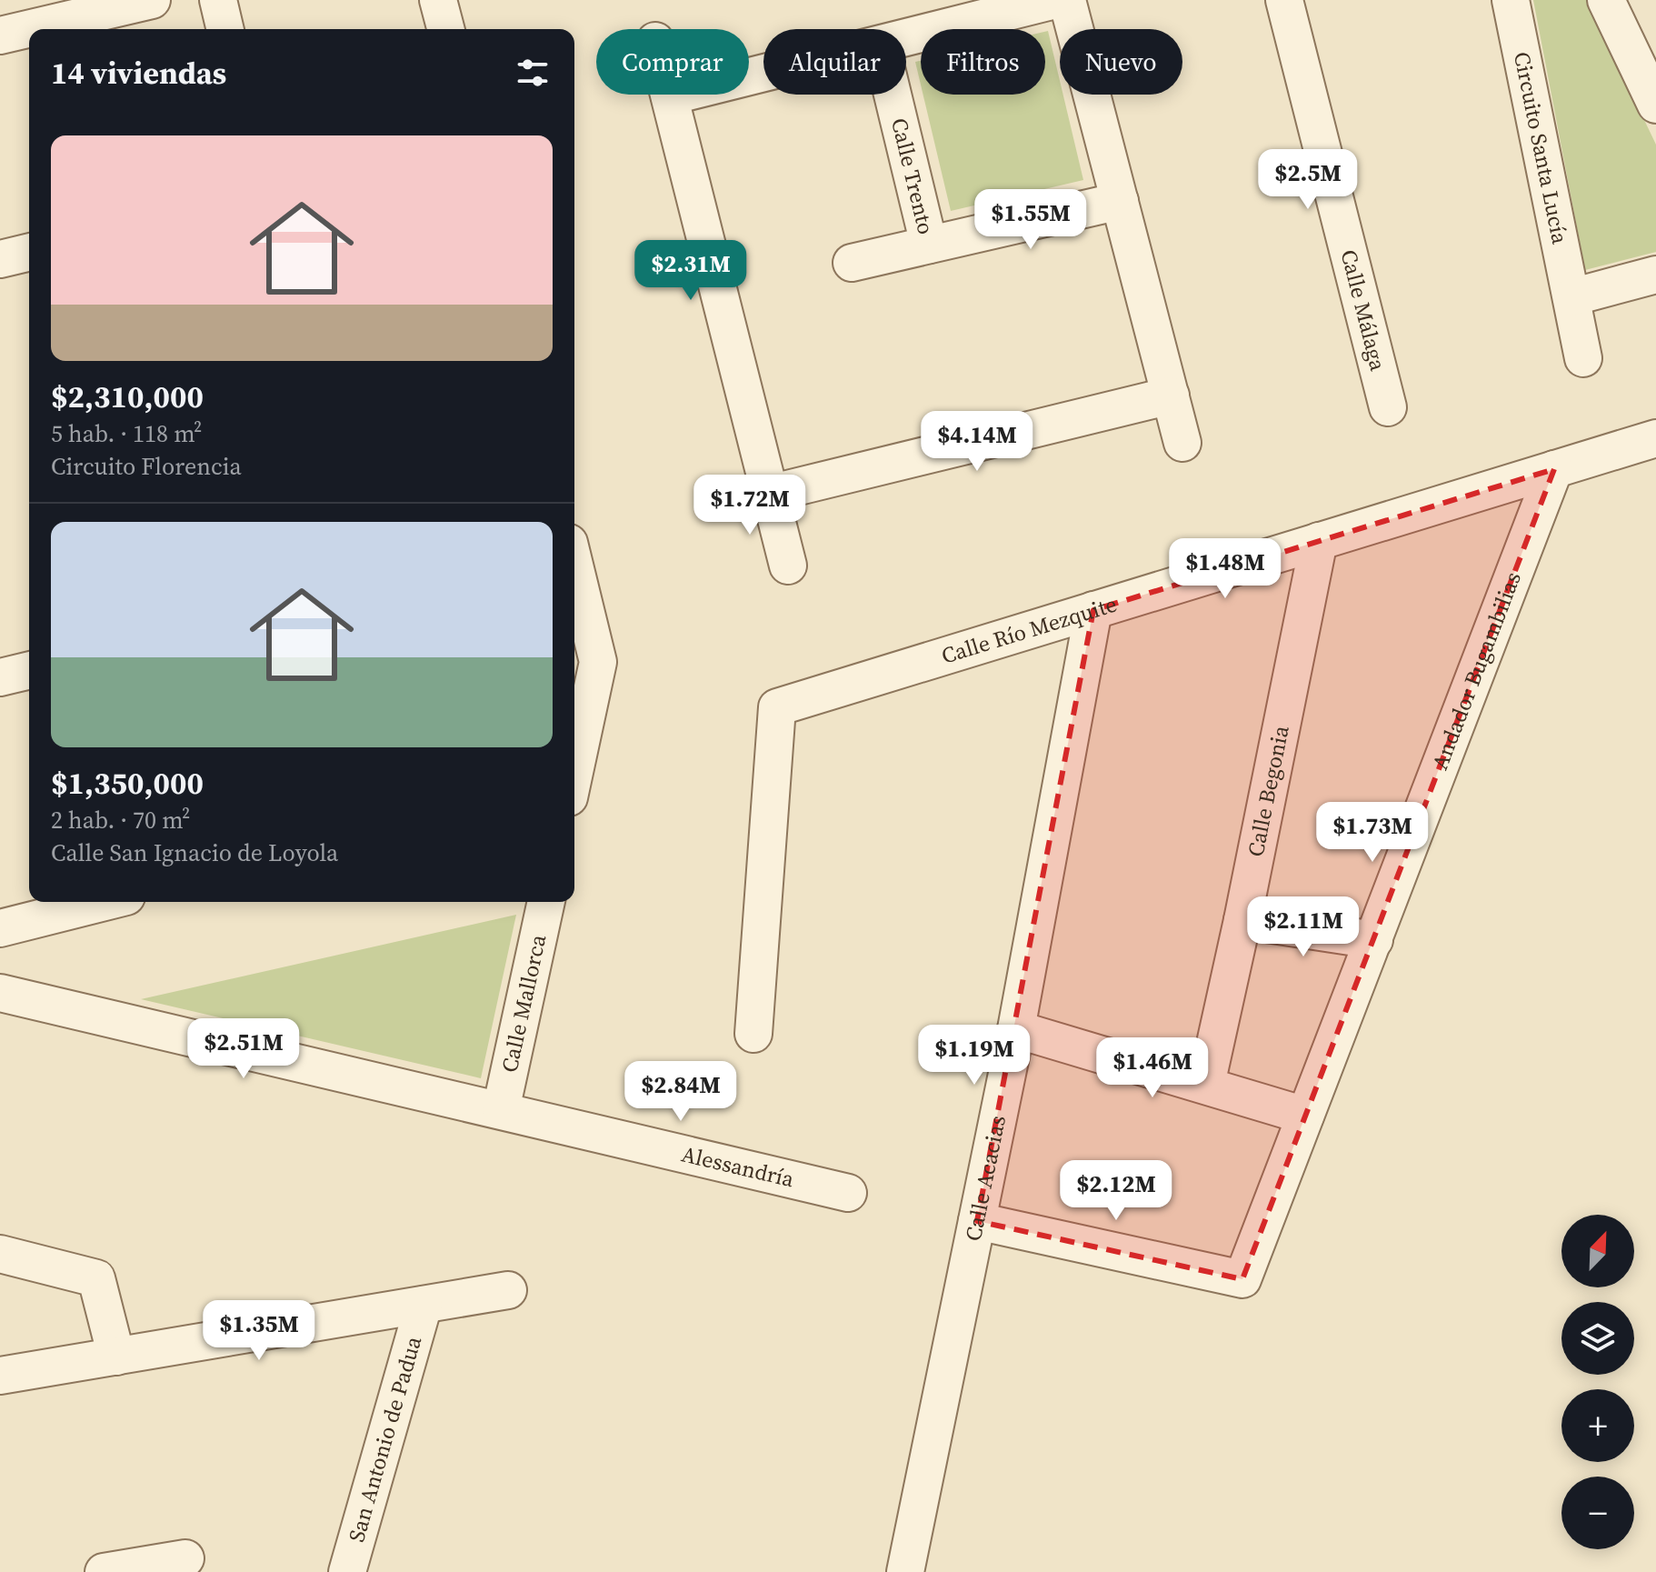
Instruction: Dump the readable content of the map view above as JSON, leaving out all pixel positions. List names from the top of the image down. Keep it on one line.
{"streets":{"street":["Circuito Santa Lucía","Calle Trento","Calle Málaga","Calle Río Mezquite","Andador Bugambilias","Calle Begonia","Calle Mallorca","Alessandría","Calle Acacias","San Antonio de Padua"]},"crossings":[["Calle Río Mezquite","Andador Bugambilias"],["Calle Río Mezquite","Calle Begonia"],["Calle Río Mezquite","Calle Acacias"],["Andador Bugambilias","Calle Acacias"],["Calle Mallorca","Alessandría"]],"north":"top right","page":{"chip":["Comprar","Alquilar","Filtros","Nuevo"],"heading":"14 viviendas","list":[{"name":"$2,310,000","note":"5 hab. · 118 m² · Circuito Florencia"},{"name":"$1,350,000","note":"2 hab. · 70 m² · Calle San Ignacio de Loyola"}],"price":["$2.5M","$1.55M","$2.31M","$4.14M","$1.72M","$1.48M","$1.73M","$2.11M","$2.51M","$1.19M","$1.46M","$2.84M","$2.12M","$1.35M"],"map_buttons":["+","−"]}}
